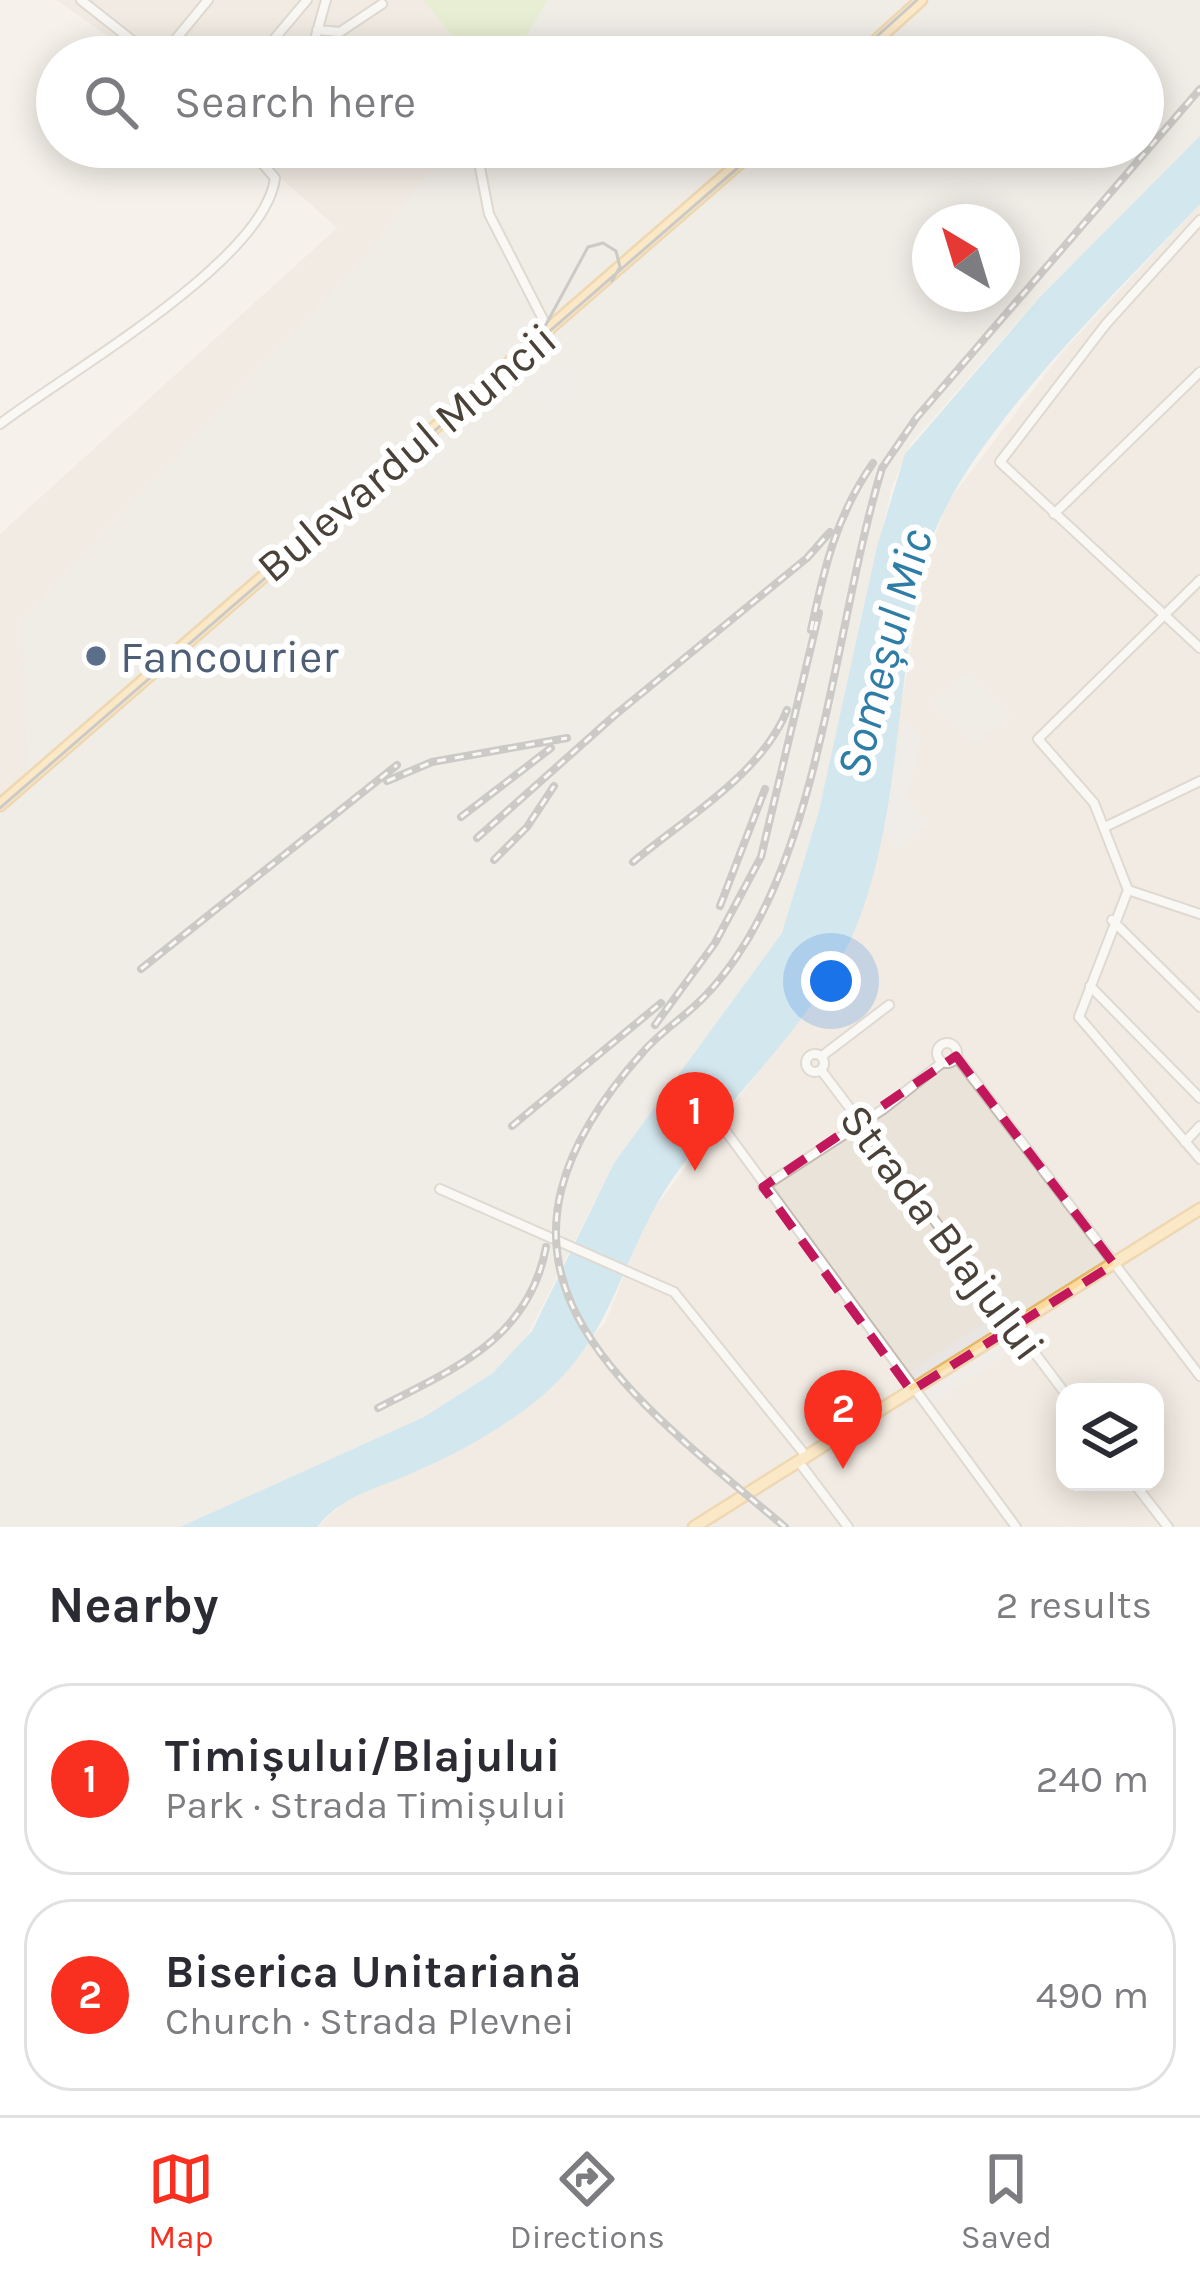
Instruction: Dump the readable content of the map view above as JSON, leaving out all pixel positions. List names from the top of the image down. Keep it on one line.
{"streets":{"main road":["Bulevardul Muncii"],"street":["Strada Blajului"]},"water":["Someșul Mic"],"places":["Fancourier"],"north":"top left","page":{"search":"Search here","pins":["1","2"],"heading":["Nearby","2 results"],"list":[{"mark":"1","name":"Timișului/Blajului","note":"Park · Strada Timișului","value":"240 m"},{"mark":"2","name":"Biserica Unitariană","note":"Church · Strada Plevnei","value":"490 m"}],"nav":["Map","Directions","Saved"]}}
